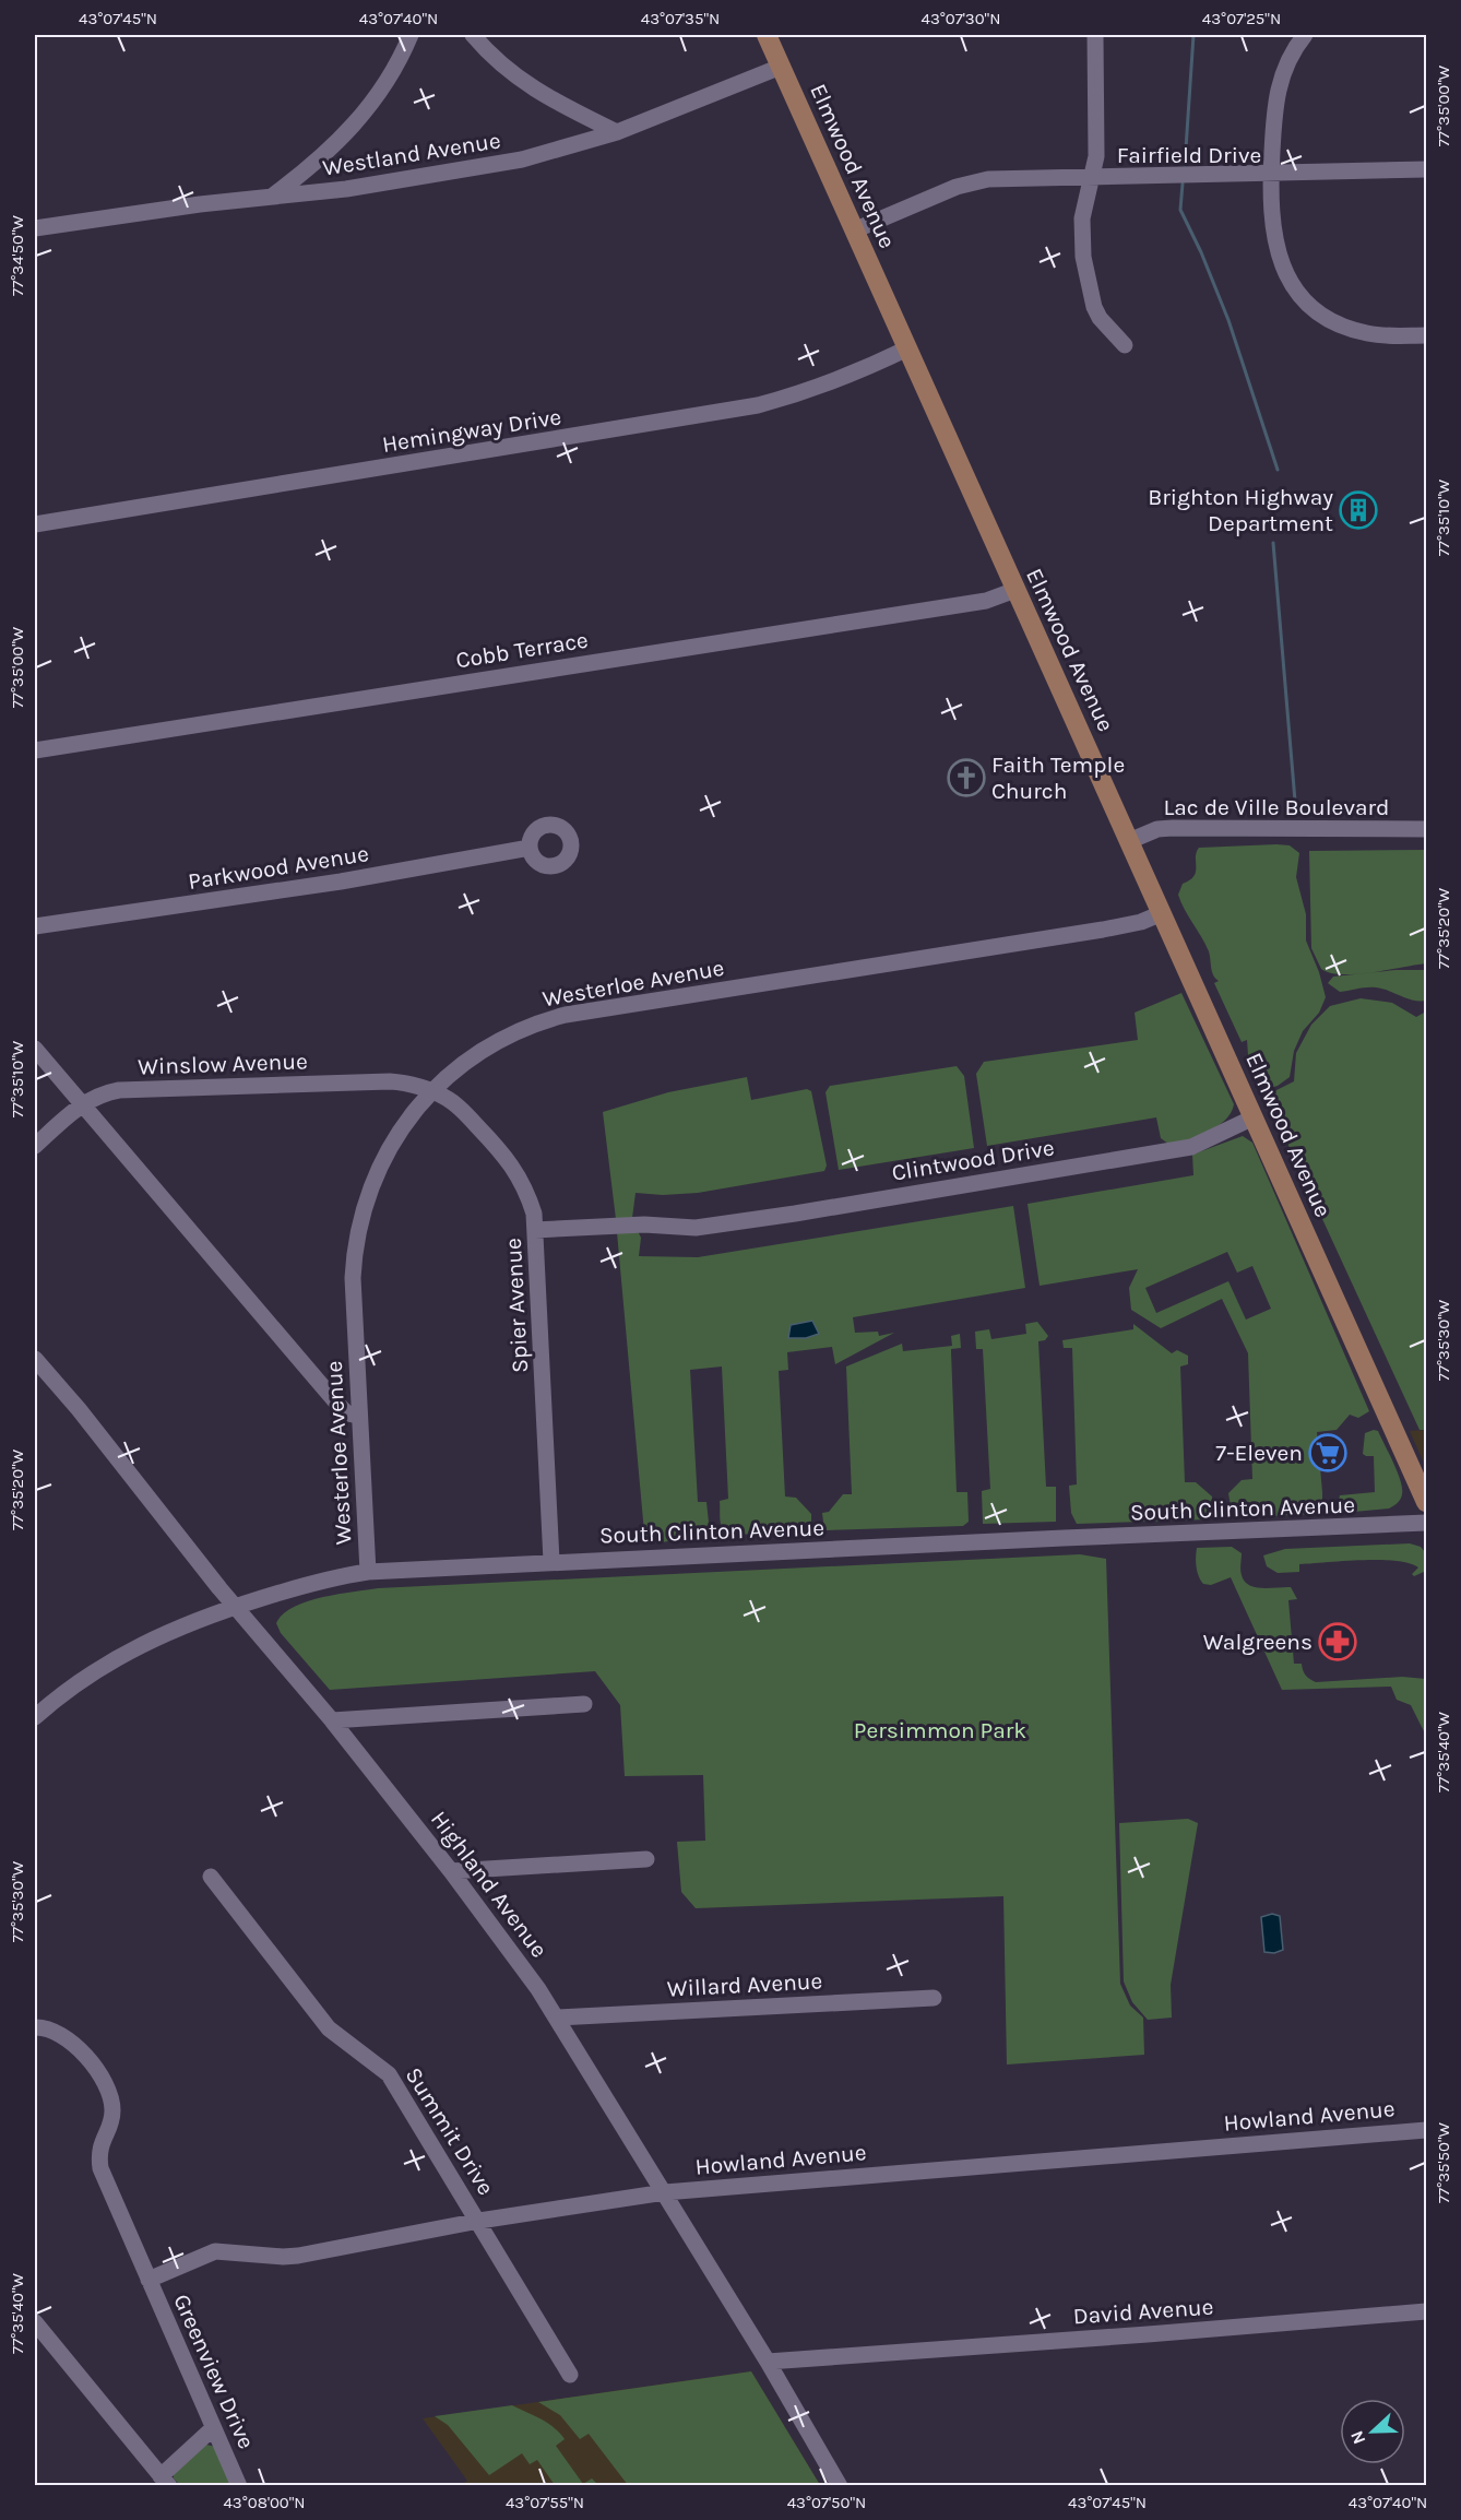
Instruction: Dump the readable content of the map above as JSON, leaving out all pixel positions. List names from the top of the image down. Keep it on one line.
{"streets":{"main road":["Elmwood Avenue"],"street":["Westland Avenue","Fairfield Drive","Hemingway Drive","Cobb Terrace","Lac de Ville Boulevard","Parkwood Avenue","Westerloe Avenue","Winslow Avenue","Clintwood Drive","Spier Avenue","South Clinton Avenue","Highland Avenue","Willard Avenue","Howland Avenue","Summit Drive","David Avenue","Greenview Drive"]},"crossings":[["Westland Avenue","Elmwood Avenue"],["Fairfield Drive","Elmwood Avenue"],["Elmwood Avenue","Hemingway Drive"],["Elmwood Avenue","Cobb Terrace"],["Elmwood Avenue","Lac de Ville Boulevard"],["Elmwood Avenue","Westerloe Avenue"],["Elmwood Avenue","Clintwood Drive"],["Westerloe Avenue","Winslow Avenue"],["Westerloe Avenue","Spier Avenue"],["Westerloe Avenue","South Clinton Avenue"],["Winslow Avenue","Spier Avenue"],["Clintwood Drive","Spier Avenue"],["Spier Avenue","South Clinton Avenue"],["South Clinton Avenue","Highland Avenue"],["Highland Avenue","Willard Avenue"],["Highland Avenue","Howland Avenue"],["Highland Avenue","David Avenue"],["Howland Avenue","Summit Drive"],["Howland Avenue","Greenview Drive"]],"parks":["Persimmon Park"],"places":{"building":["Brighton Highway Department"],"church":["Faith Temple Church"],"supermarket":["7-Eleven"],"pharmacy":["Walgreens"]},"north":"left","coordinates":["43°07'45\"N","43°07'40\"N","43°07'35\"N","43°07'30\"N","43°07'25\"N","77°35'00\"W","77°34'50\"W","77°35'10\"W","77°35'20\"W","77°35'30\"W","77°35'40\"W","77°35'50\"W","43°08'00\"N","43°07'55\"N","43°07'50\"N"]}
